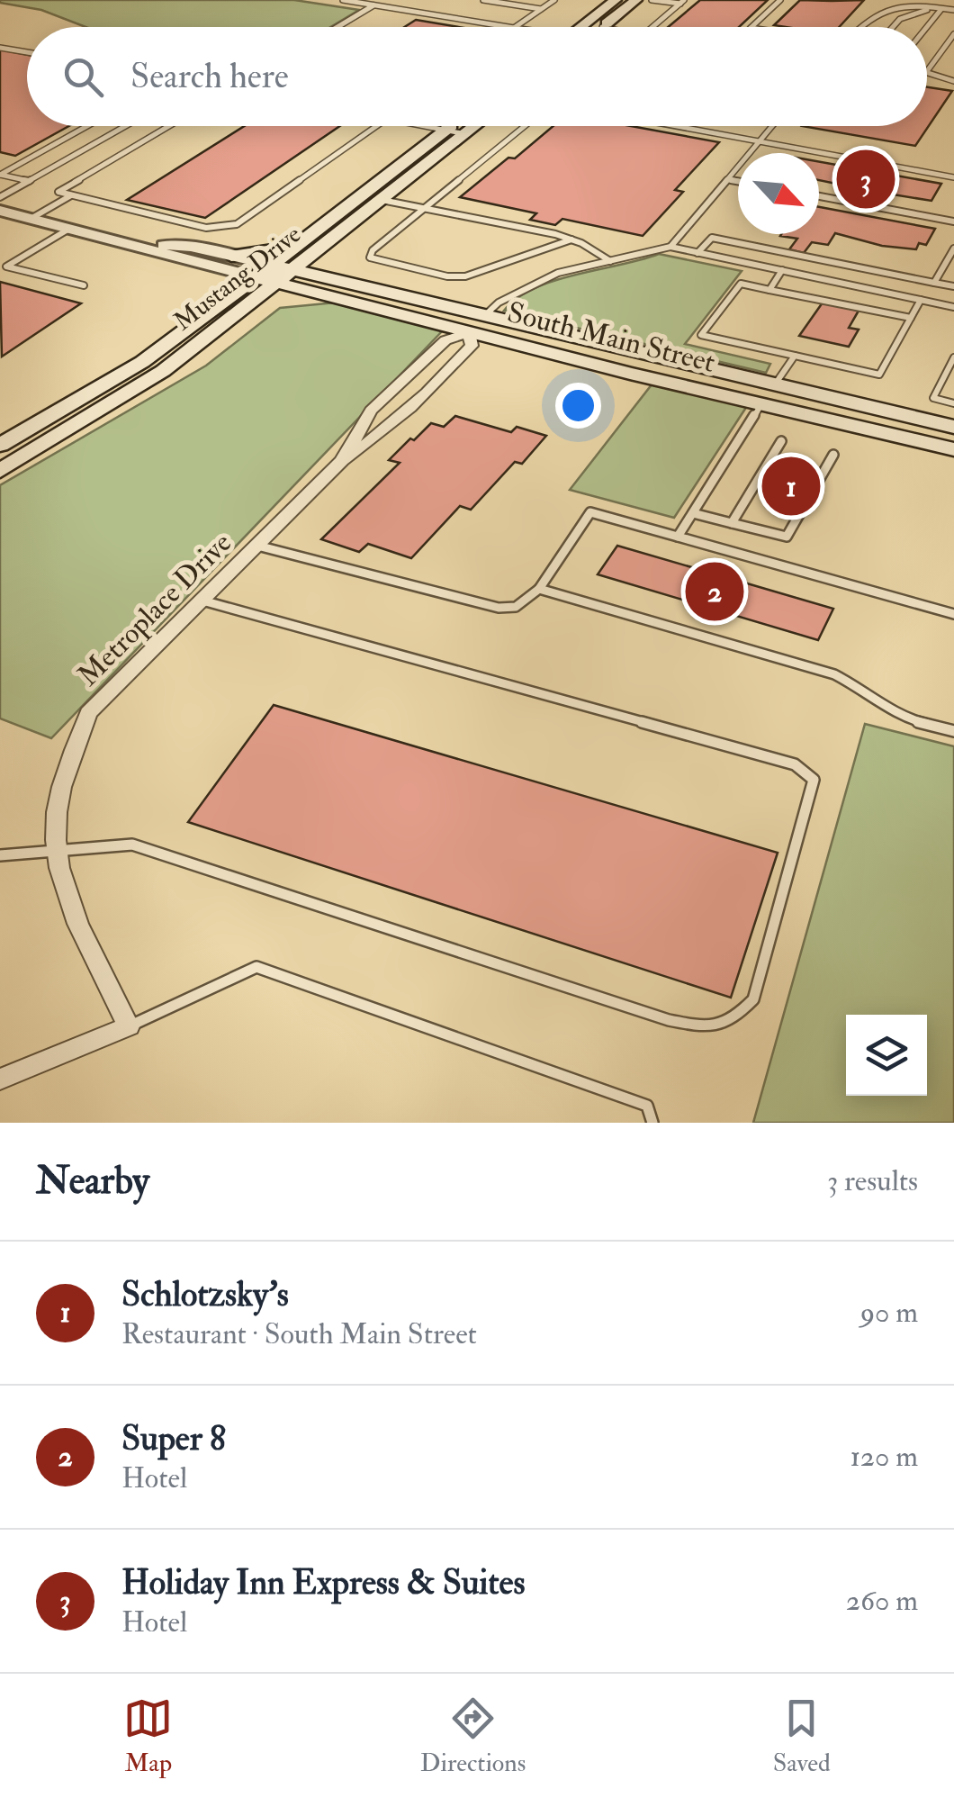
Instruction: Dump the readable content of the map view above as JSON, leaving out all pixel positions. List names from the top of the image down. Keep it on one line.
{"streets":{"main road":["Mustang Drive","South Main Street"],"street":["Metroplace Drive"]},"crossings":[["Mustang Drive","South Main Street"],["South Main Street","Metroplace Drive"]],"north":"bottom right","page":{"search":"Search here","pins":["3","1","2"],"heading":["Nearby","3 results"],"list":[{"mark":"1","name":"Schlotzsky's","note":"Restaurant · South Main Street","value":"90 m"},{"mark":"2","name":"Super 8","note":"Hotel","value":"120 m"},{"mark":"3","name":"Holiday Inn Express & Suites","note":"Hotel","value":"260 m"}],"nav":["Map","Directions","Saved"]}}
